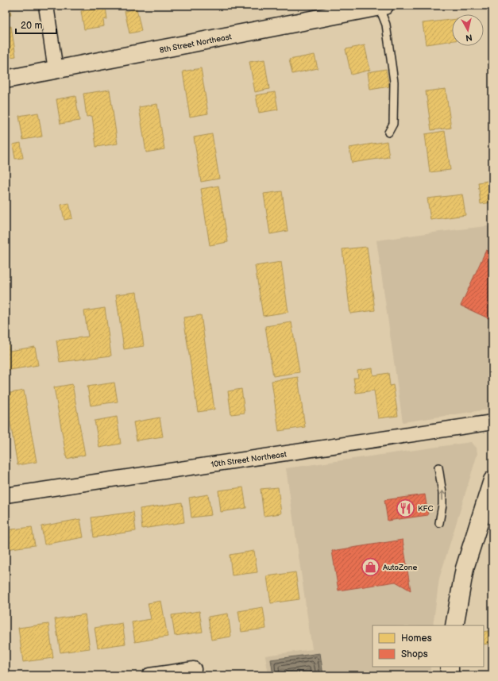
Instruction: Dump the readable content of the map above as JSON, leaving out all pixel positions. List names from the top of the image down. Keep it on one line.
{"streets":{"street":["8th Street Northeast","10th Street Northeast"]},"places":{"restaurant":["KFC"],"shop":["AutoZone"]},"legend":["Homes","Shops"],"scale_bar":"20 m","north":"bottom"}
